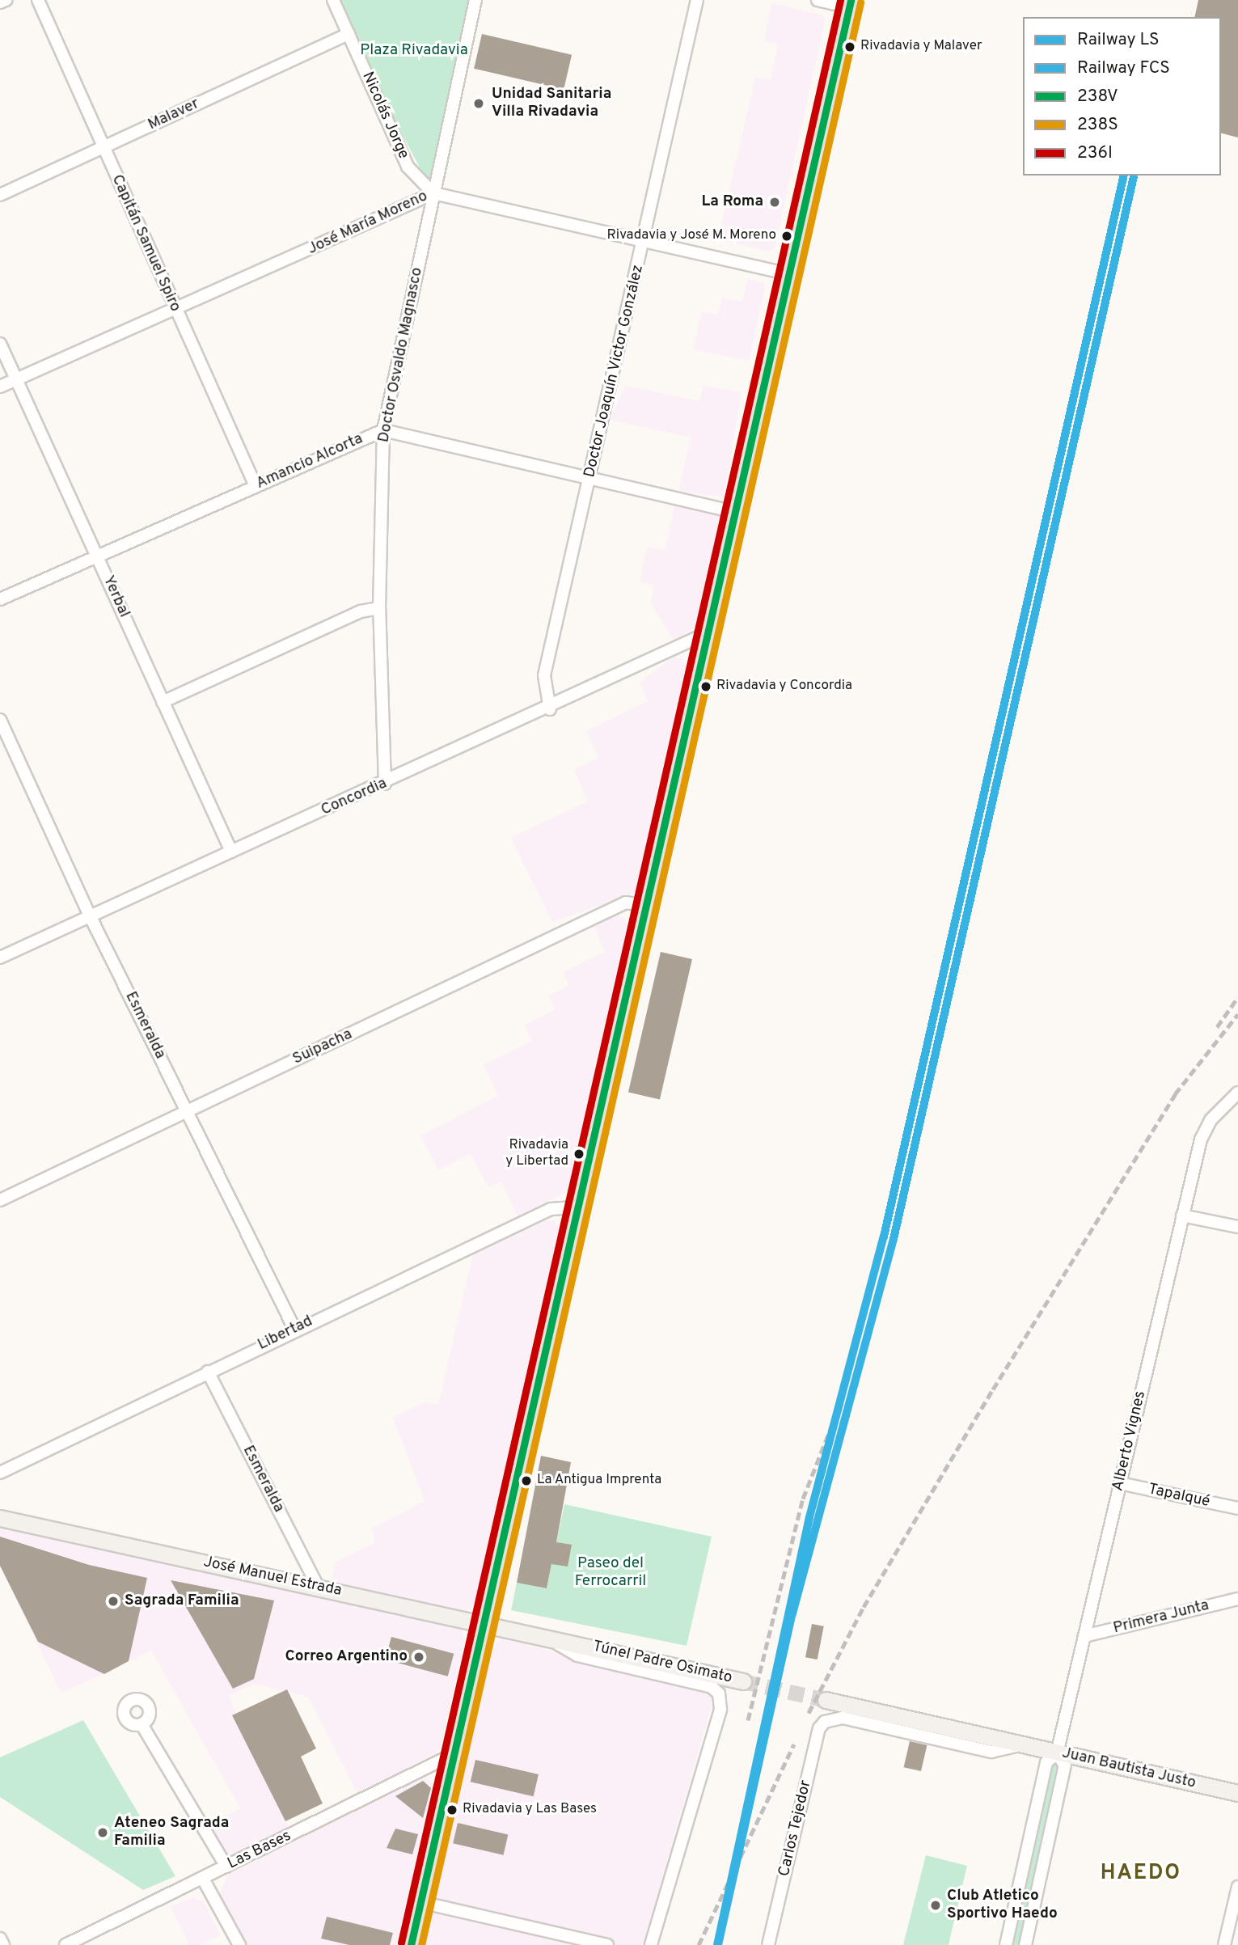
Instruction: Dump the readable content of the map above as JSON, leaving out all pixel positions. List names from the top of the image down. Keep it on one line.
{"streets":{"street":["Malaver","Nicolás Jorge","José María Moreno","Capitán Samuel Spiro","Doctor Osvaldo Magnasco","Doctor Joaquín Victor González","Amancio Alcorta","Yerbal","Concordia","Esmeralda","Suipacha","Libertad","Alberto Vignes","Tapalqué","José Manuel Estrada","Primera Junta","Túnel Padre Osimato","Juan Bautista Justo","Carlos Tejedor","Las Bases"]},"crossings":[["Malaver","Nicolás Jorge"],["Malaver","Capitán Samuel Spiro"],["Nicolás Jorge","José María Moreno"],["Nicolás Jorge","Doctor Osvaldo Magnasco"],["José María Moreno","Capitán Samuel Spiro"],["José María Moreno","Doctor Osvaldo Magnasco"],["José María Moreno","Doctor Joaquín Victor González"],["José María Moreno","Yerbal"],["Capitán Samuel Spiro","Amancio Alcorta"],["Doctor Osvaldo Magnasco","Amancio Alcorta"],["Doctor Osvaldo Magnasco","Concordia"],["Doctor Joaquín Victor González","Amancio Alcorta"],["Doctor Joaquín Victor González","Concordia"],["Amancio Alcorta","Yerbal"],["Yerbal","Concordia"],["Concordia","Esmeralda"],["Esmeralda","Suipacha"],["Esmeralda","Libertad"],["Esmeralda","José Manuel Estrada"],["Alberto Vignes","Tapalqué"],["Alberto Vignes","Primera Junta"],["Alberto Vignes","Juan Bautista Justo"],["José Manuel Estrada","Túnel Padre Osimato"],["Juan Bautista Justo","Carlos Tejedor"]],"districts":["HAEDO"],"parks":["Plaza Rivadavia","Paseo del Ferrocarril"],"places":["Rivadavia y Malaver","Unidad Sanitaria Villa Rivadavia","La Roma","Rivadavia y José M. Moreno","Rivadavia y Concordia","Rivadavia y Libertad","La Antigua Imprenta","Sagrada Familia","Correo Argentino","Rivadavia y Las Bases","Ateneo Sagrada Familia","Club Atletico Sportivo Haedo"],"lines":["transit line 238V","transit line 236I","transit line 238S","rail line LS","rail line FCS"],"legend":["Railway LS","Railway FCS","238V","238S","236I"]}
